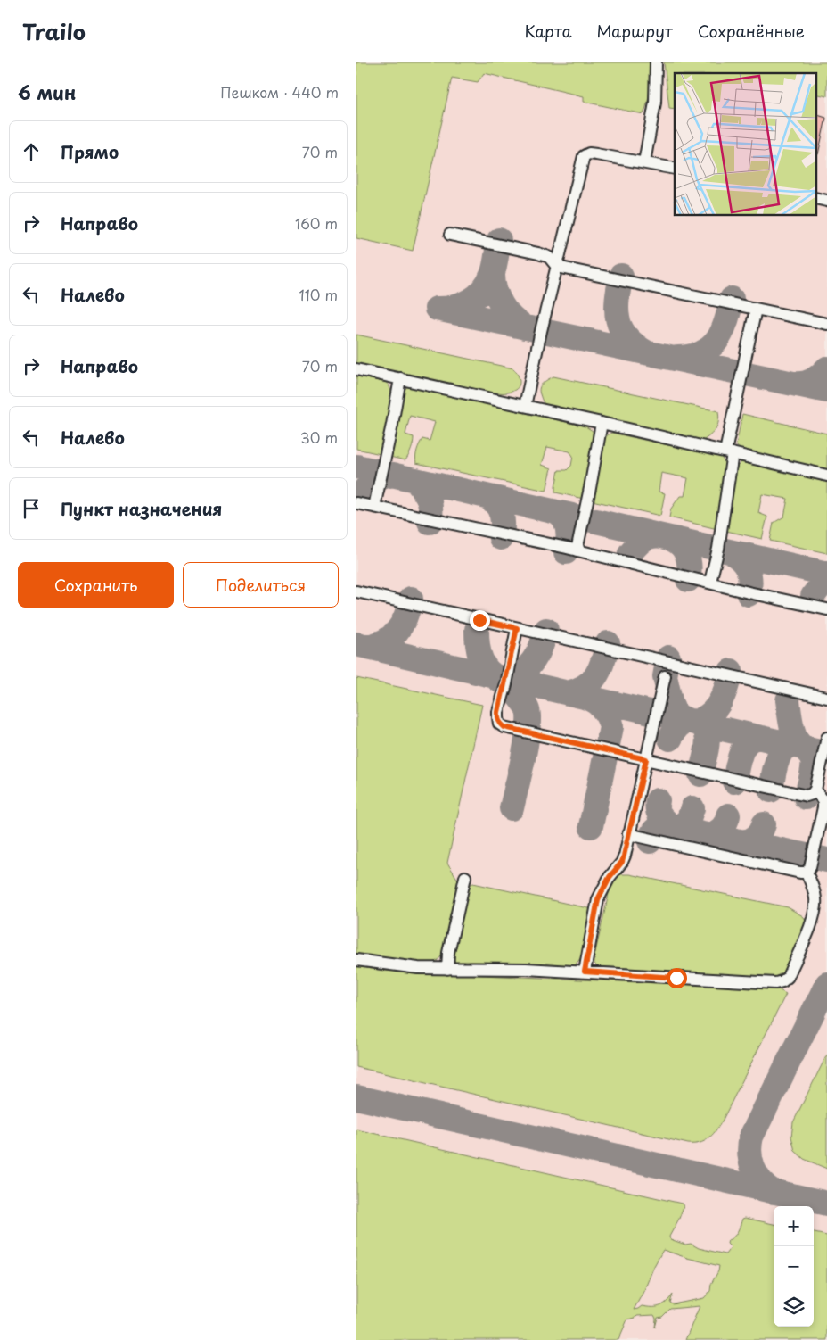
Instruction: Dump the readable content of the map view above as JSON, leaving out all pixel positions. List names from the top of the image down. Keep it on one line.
{"page":{"header":"Trailo","nav":["Карта","Маршрут","Сохранённые"],"heading":["6 мин","Пешком · 440 m"],"list":[["Прямо","70 m"],["Направо","160 m"],["Налево","110 m"],["Направо","70 m"],["Налево","30 m"],"Пункт назначения"],"buttons":["Сохранить","Поделиться"],"map_buttons":["+","−"]}}
